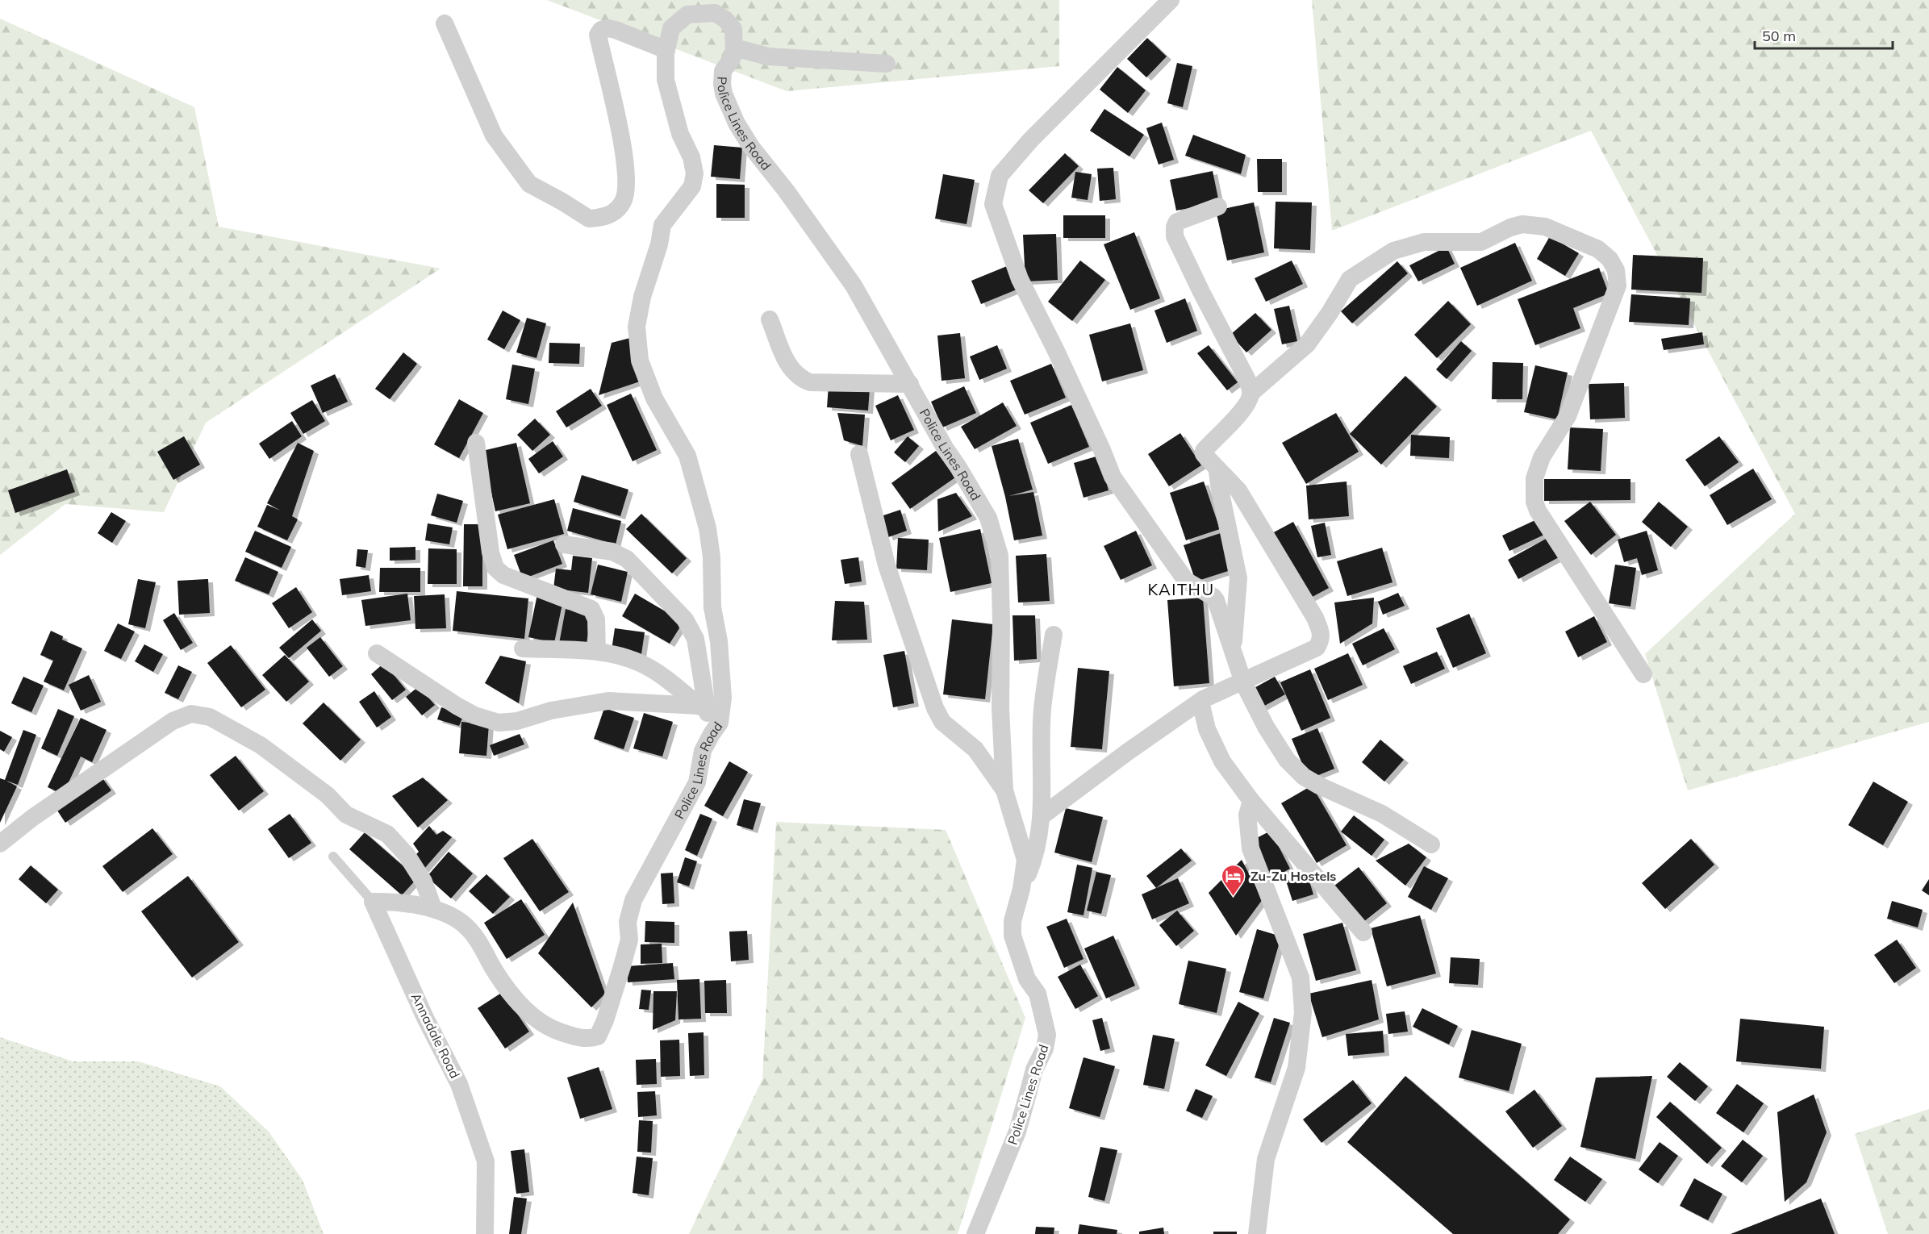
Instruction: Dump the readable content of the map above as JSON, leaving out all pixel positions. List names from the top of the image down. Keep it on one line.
{"streets":{"street":["Police Lines Road","Annadale Road"]},"crossings":[["Police Lines Road","Annadale Road"]],"districts":["KAITHU"],"places":{"hotel":["Zu-Zu Hostels"]},"scale_bar":"50 m"}
